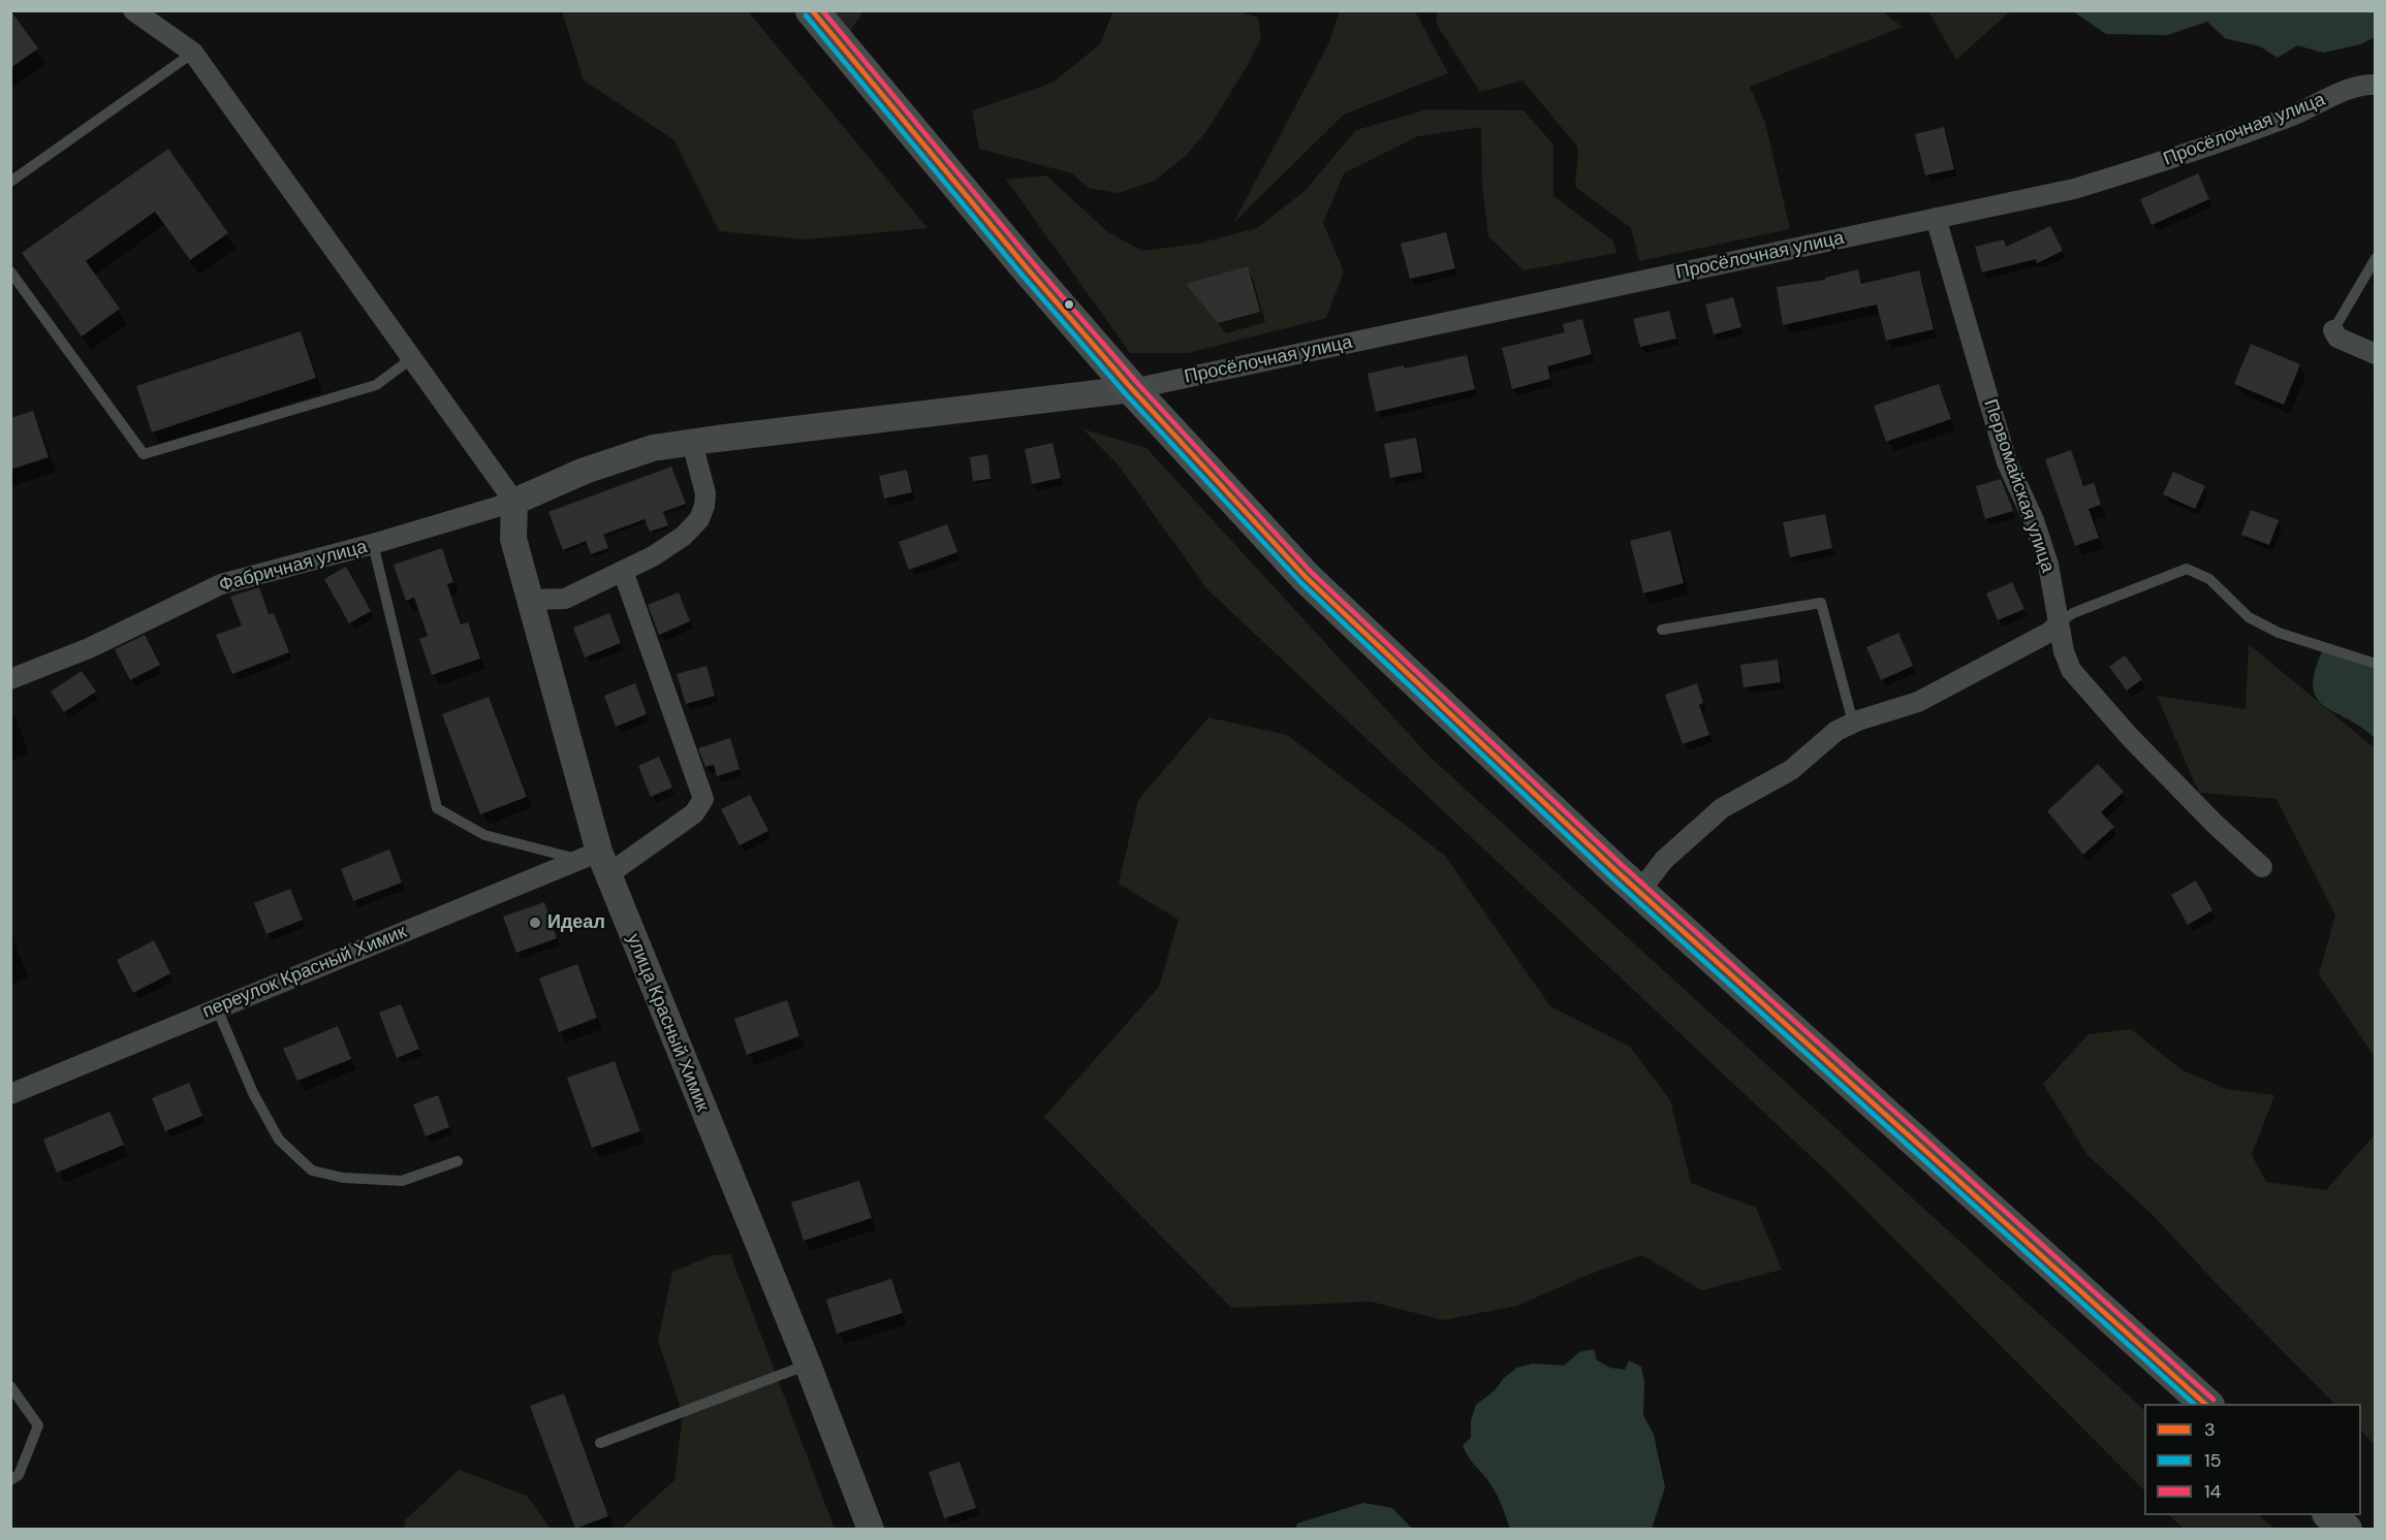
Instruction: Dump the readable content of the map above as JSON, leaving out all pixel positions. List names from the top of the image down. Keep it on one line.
{"streets":{"street":["Просёлочная улица","Первомайская улица","Фабричная улица","переулок Красный Химик","улица Красный Химик"]},"crossings":[["Просёлочная улица","Первомайская улица"],["Фабричная улица","улица Красный Химик"],["переулок Красный Химик","улица Красный Химик"]],"places":["Идеал"],"lines":["transit line 3","transit line 14","transit line 15"],"legend":["3","15","14"]}
